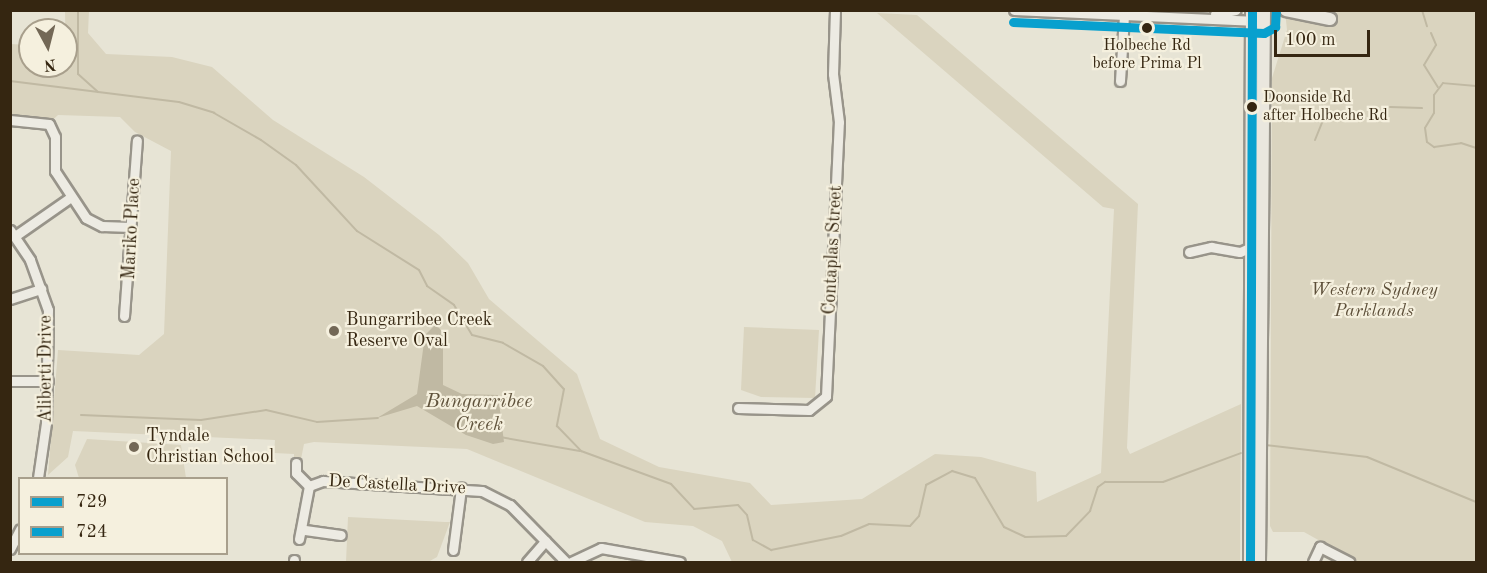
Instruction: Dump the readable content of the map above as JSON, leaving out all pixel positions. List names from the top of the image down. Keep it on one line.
{"streets":{"street":["Mariko Place","Contaplas Street","Aliberti Drive","De Castella Drive"]},"water":["Bungarribee Creek"],"parks":["Western Sydney Parklands"],"places":["Holbeche Rd before Prima Pl","Doonside Rd after Holbeche Rd","Bungarribee Creek Reserve Oval","Tyndale Christian School"],"lines":["transit line 729","transit line 724"],"legend":["729","724"],"scale_bar":"100 m","north":"bottom"}
